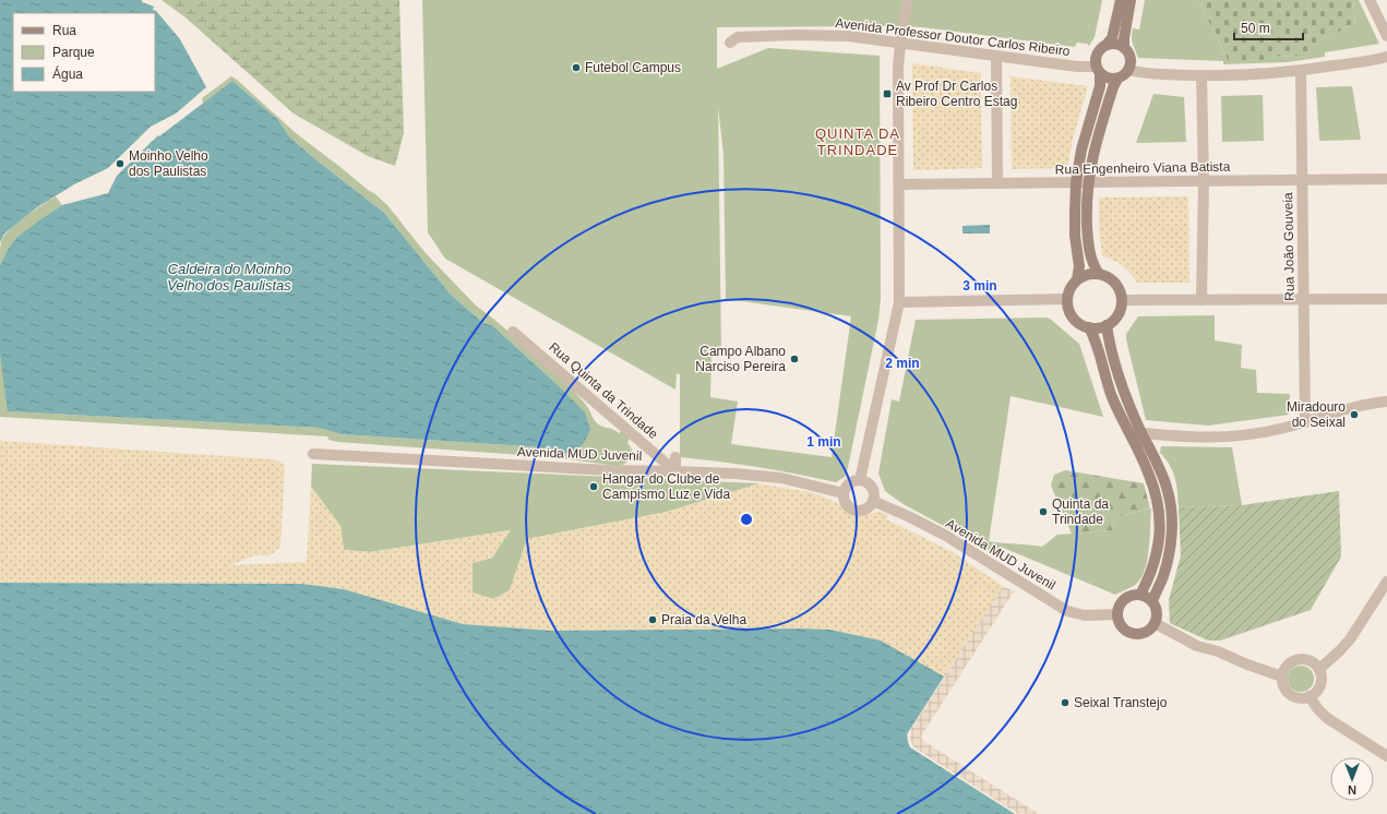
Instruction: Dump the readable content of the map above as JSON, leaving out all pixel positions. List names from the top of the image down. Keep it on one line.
{"streets":{"street":["Avenida Professor Doutor Carlos Ribeiro","Rua Engenheiro Viana Batista","Rua João Gouveia","Rua Quinta da Trindade","Avenida MUD Juvenil"]},"crossings":[["Rua Engenheiro Viana Batista","Rua João Gouveia"],["Rua Quinta da Trindade","Avenida MUD Juvenil"]],"districts":["QUINTA DA TRINDADE"],"water":["Caldeira do Moinho Velho dos Paulistas"],"places":{"other":["Futebol Campus","Moinho Velho dos Paulistas","Campo Albano Narciso Pereira","Miradouro do Seixal","Hangar do Clube de Campismo Luz e Vida","Quinta da Trindade","Praia da Velha","Seixal Transtejo"],"transit":["Av Prof Dr Carlos Ribeiro Centro Estag"]},"legend":["Rua","Parque","Água"],"scale_bar":"50 m","north":"bottom","rings":["3 min","2 min","1 min"]}
